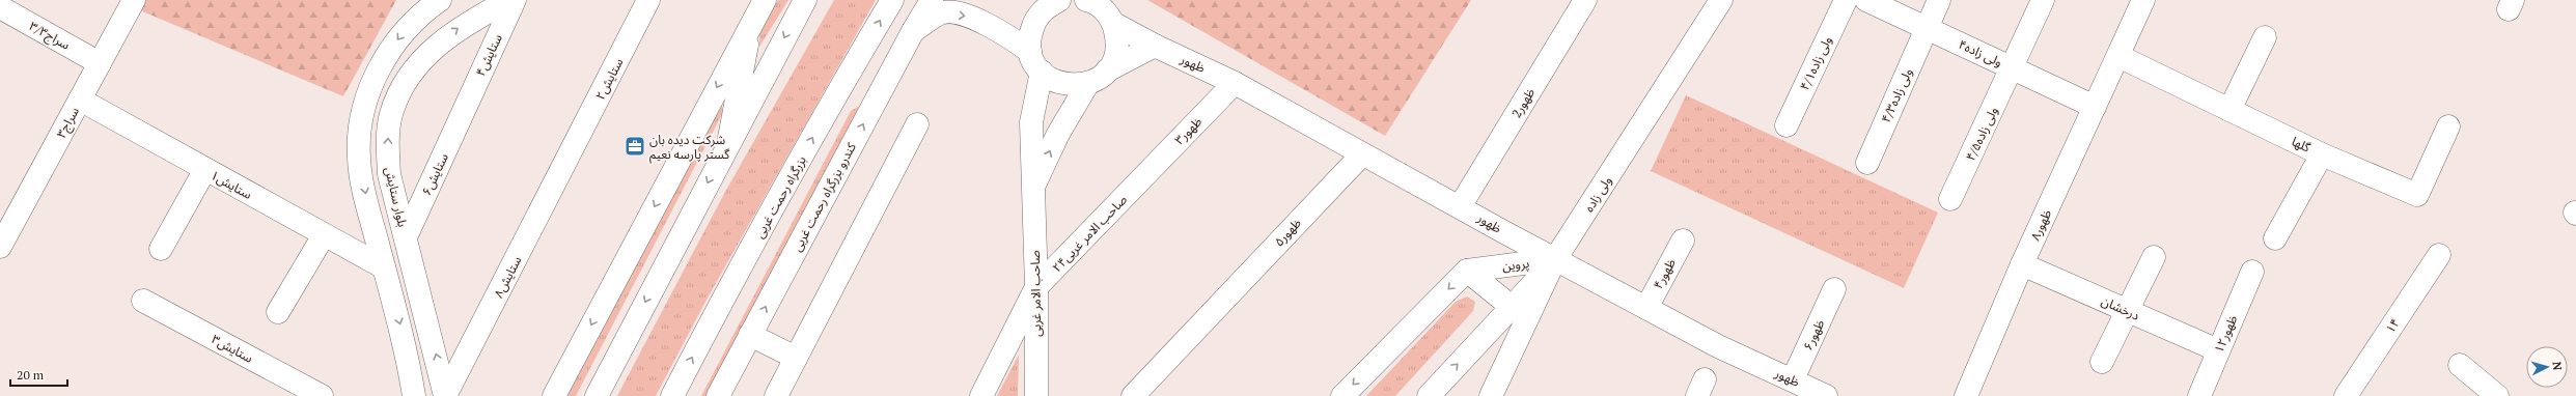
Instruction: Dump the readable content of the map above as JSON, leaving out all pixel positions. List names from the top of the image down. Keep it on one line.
{"streets":{"main road":["سراج۳/۳","ولی زاده۴","ستایش۴","ظهور","ولی زاده۴/۱","ستایش۲","ولی زاده۴/۳","2ظهور","سراج۳","ظهور۳","ولی زاده۴/۵","گلها","ستایش۶","ستایش۱","ولی زاده","بلوار ستایش","بزرگراه رحمت غربی","کندرو بزرگراه رحمت غربی","ظهور۸","ظهور۵","صاحب الامر غربی۲۴","پروین","ظهور۴","ستایش۸","صاحب الامر غربی","درخشان","۱۴","ظهور۱۲","ظهور۶","ستایش۳"]},"crossings":[["سراج۳/۳","سراج۳"],["ولی زاده۴","ولی زاده۴/۳"],["ولی زاده۴","ولی زاده۴/۵"],["ولی زاده۴","ظهور۸"],["ستایش۴","ستایش۶"],["ظهور","2ظهور"],["ظهور","ظهور۳"],["ظهور","ولی زاده"],["ظهور","ظهور۵"],["ظهور","پروین"],["ظهور","ظهور۴"],["ظهور","ظهور۶"],["ستایش۲","ستایش۸"],["سراج۳","ستایش۱"],["ظهور۳","صاحب الامر غربی۲۴"],["گلها","ظهور۸"],["ستایش۶","بلوار ستایش"],["ولی زاده","پروین"],["بلوار ستایش","ستایش۸"],["ظهور۸","درخشان"],["صاحب الامر غربی۲۴","صاحب الامر غربی"],["درخشان","ظهور۱۲"]],"places":{"office":["شرکت دیده بان گستر پارسه نعیم"]},"scale_bar":"20 m","north":"right"}
